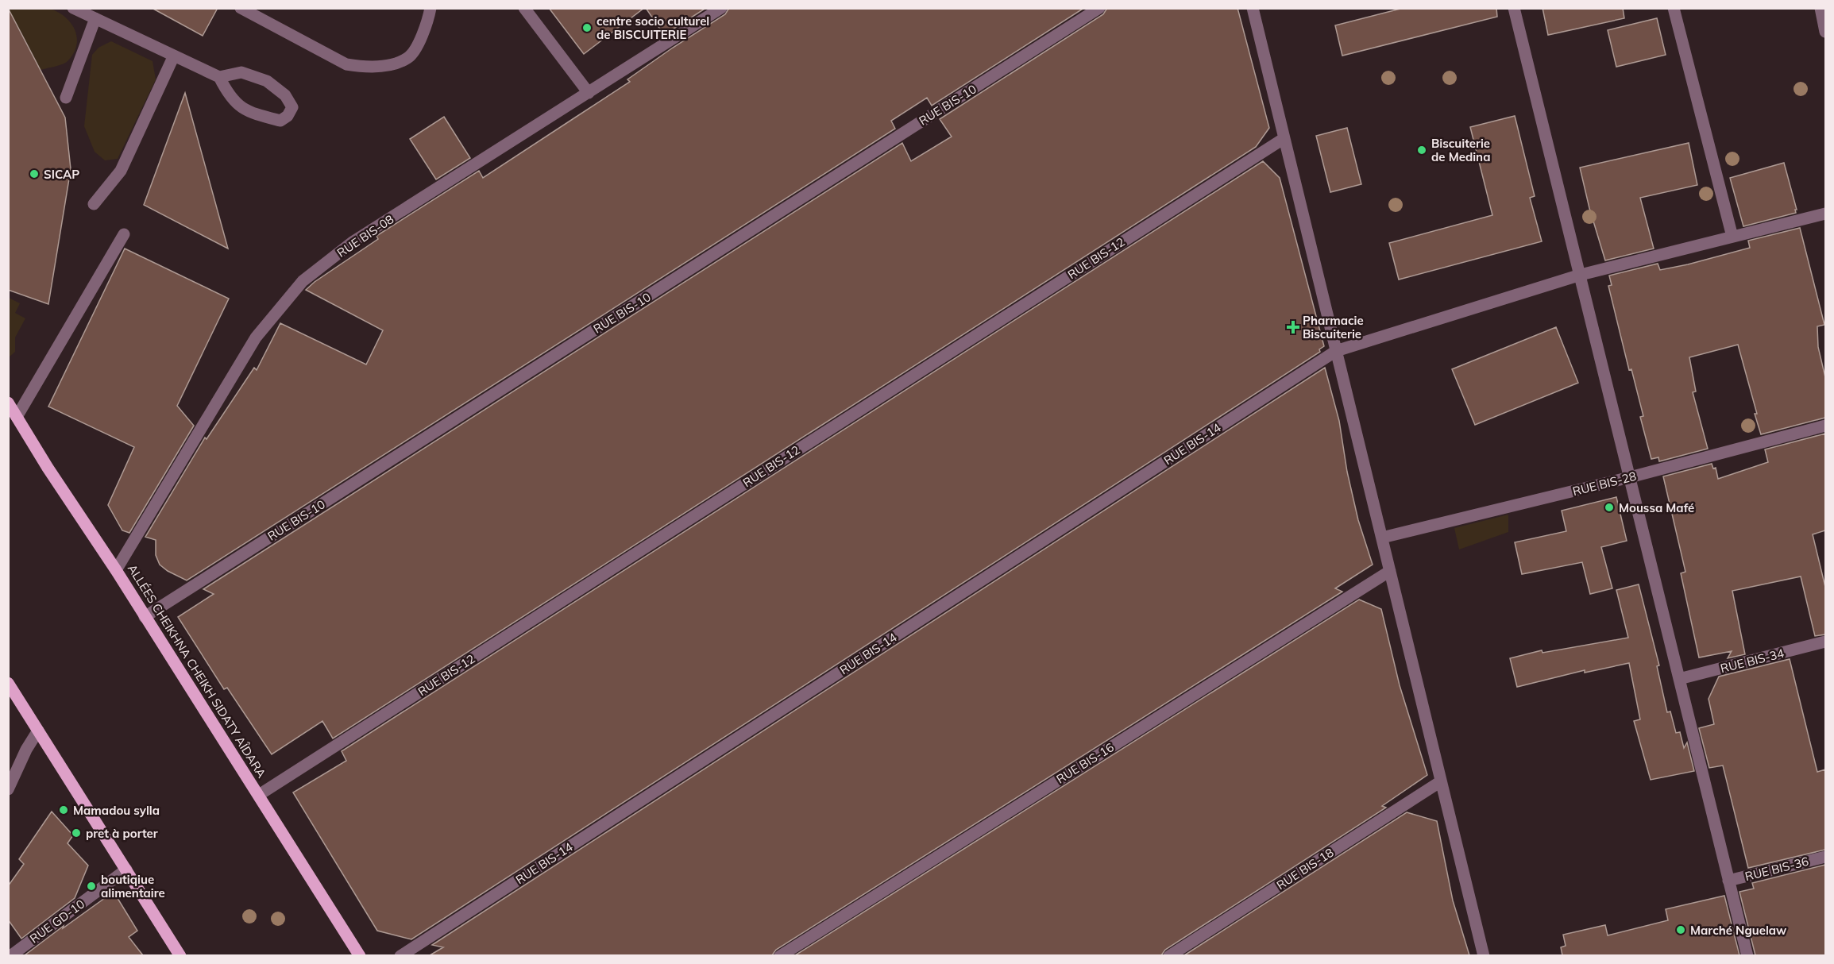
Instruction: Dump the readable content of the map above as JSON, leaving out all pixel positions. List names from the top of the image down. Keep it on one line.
{"streets":{"main road":["ALLÉES CHEIKHNA CHEIKH SIDATY AÎDARA"],"street":["RUE BIS-10","RUE BIS-08","RUE BIS-12","RUE BIS-14","RUE BIS-28","RUE BIS-34","RUE BIS-16","RUE BIS-18","RUE BIS-36","RUE GD-10"]},"crossings":[["RUE BIS-10","ALLÉES CHEIKHNA CHEIKH SIDATY AÎDARA"],["RUE BIS-08","ALLÉES CHEIKHNA CHEIKH SIDATY AÎDARA"],["RUE BIS-12","ALLÉES CHEIKHNA CHEIKH SIDATY AÎDARA"]],"places":{"other":["centre socio culturel de BISCUITERIE","Biscuiterie de Medina","SICAP","Moussa Mafé","Mamadou sylla","pret à porter","boutiqiue alimentaire","Marché Nguelaw"],"health":["Pharmacie Biscuiterie"]}}
